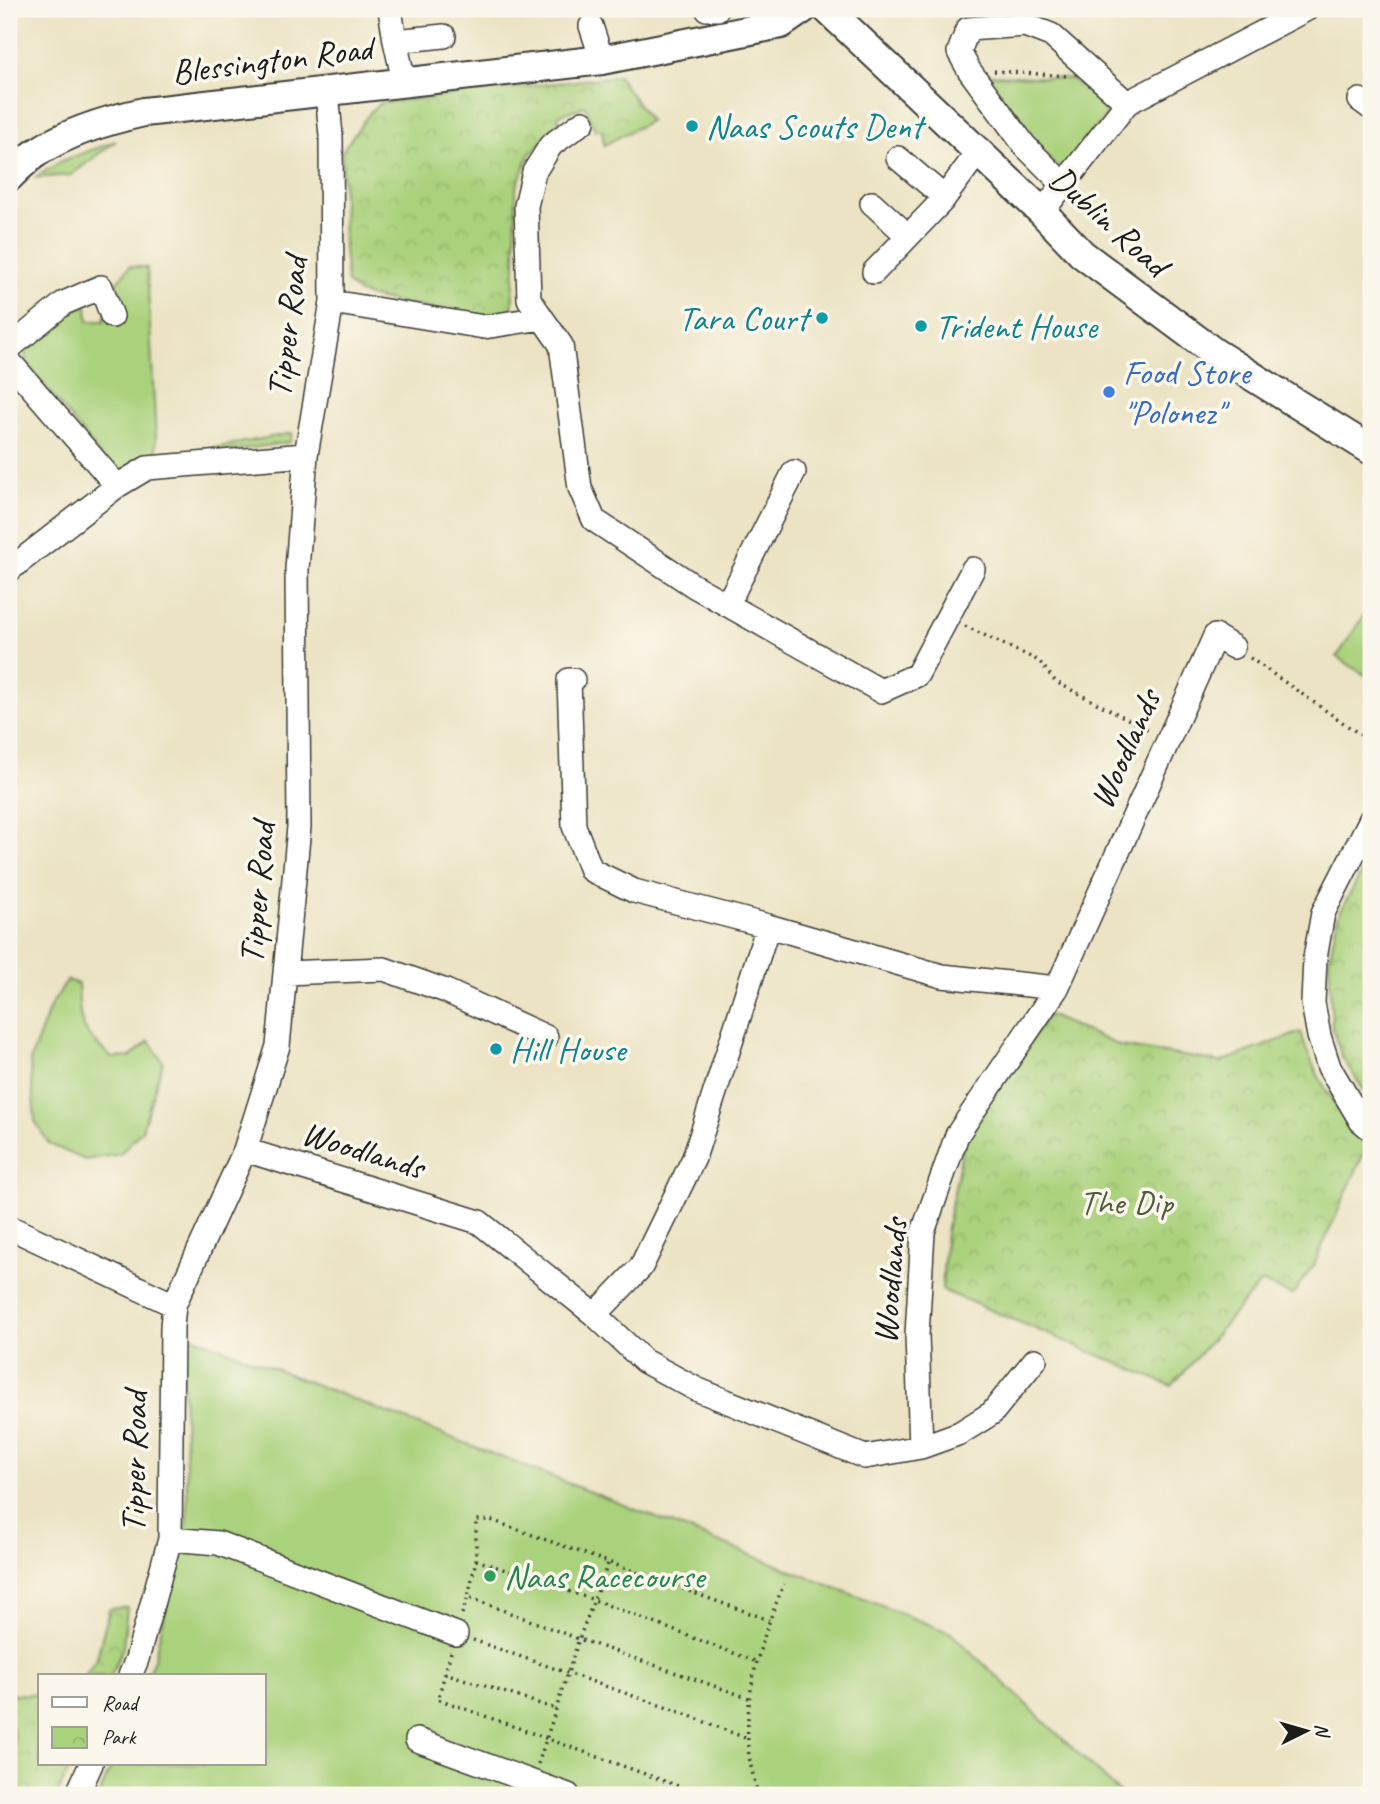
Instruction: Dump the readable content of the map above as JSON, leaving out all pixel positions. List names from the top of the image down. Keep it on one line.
{"streets":{"main road":["Blessington Road","Dublin Road"],"street":["Tipper Road","Woodlands"]},"crossings":[["Blessington Road","Tipper Road"],["Tipper Road","Woodlands"]],"parks":["The Dip"],"places":["Naas Scouts Dent","Tara Court","Trident House","Food Store \"Polonez\"","Hill House","Naas Racecourse"],"legend":["Road","Park"],"north":"right"}
